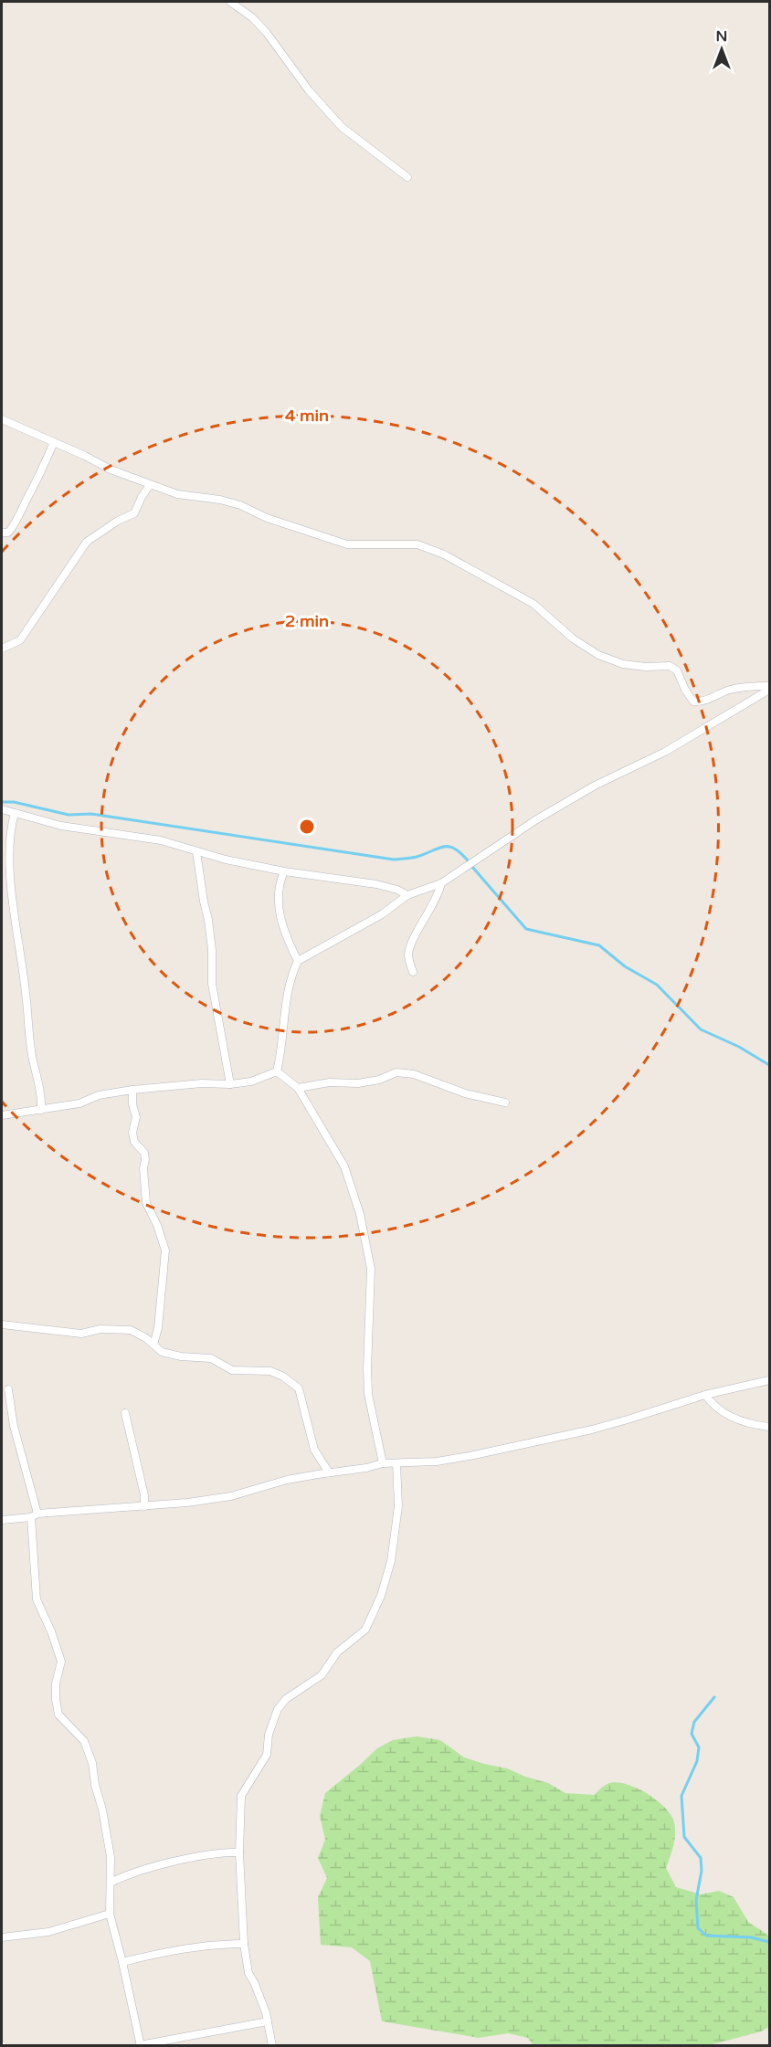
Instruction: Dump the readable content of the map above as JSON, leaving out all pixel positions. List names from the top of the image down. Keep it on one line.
{"north":"top","rings":["4 min","2 min"]}
